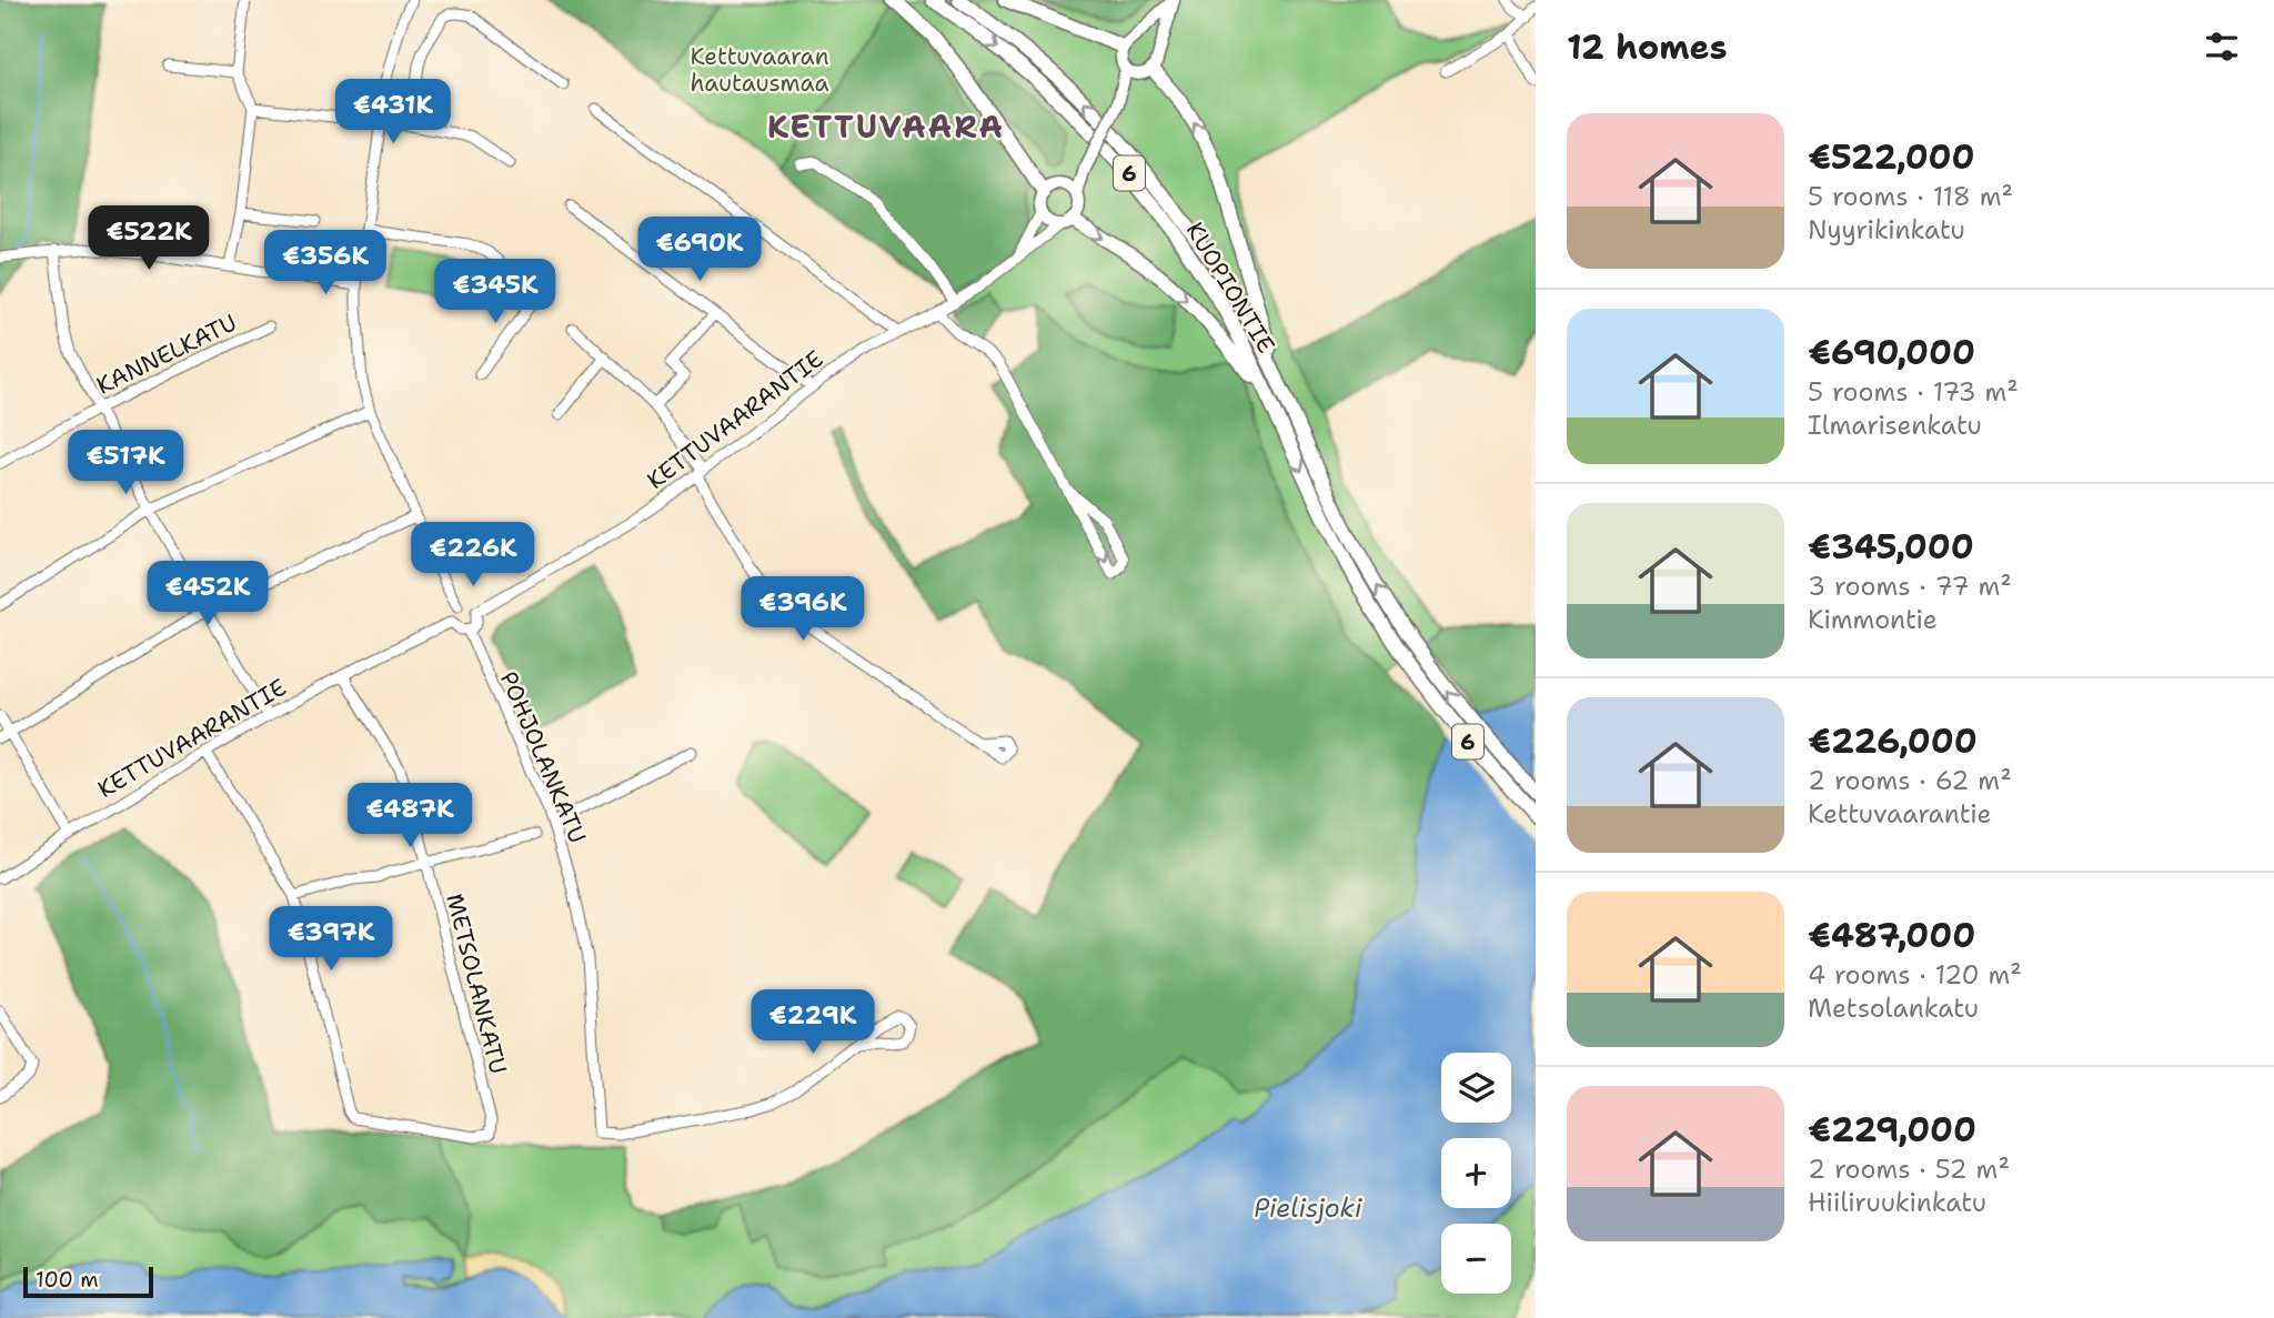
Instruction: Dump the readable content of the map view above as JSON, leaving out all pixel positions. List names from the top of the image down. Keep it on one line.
{"streets":{"highway":["6","KUOPIONTIE"],"street":["KANNELKATU","KETTUVAARANTIE","POHJOLANKATU","METSOLANKATU"]},"crossings":[["KETTUVAARANTIE","POHJOLANKATU"],["KETTUVAARANTIE","METSOLANKATU"]],"districts":["KETTUVAARA"],"water":["Pielisjoki"],"parks":["Kettuvaaran hautausmaa"],"scale_bar":"100 m","page":{"heading":"12 homes","price":["€431K","€522K","€690K","€356K","€345K","€517K","€226K","€452K","€396K","€487K","€397K","€229K"],"list":[{"name":"€522,000","note":"5 rooms · 118 m² · Nyyrikinkatu"},{"name":"€690,000","note":"5 rooms · 173 m² · Ilmarisenkatu"},{"name":"€345,000","note":"3 rooms · 77 m² · Kimmontie"},{"name":"€226,000","note":"2 rooms · 62 m² · Kettuvaarantie"},{"name":"€487,000","note":"4 rooms · 120 m² · Metsolankatu"},{"name":"€229,000","note":"2 rooms · 52 m² · Hiiliruukinkatu"}],"map_buttons":["+","−"],"scale":"100 m"}}
